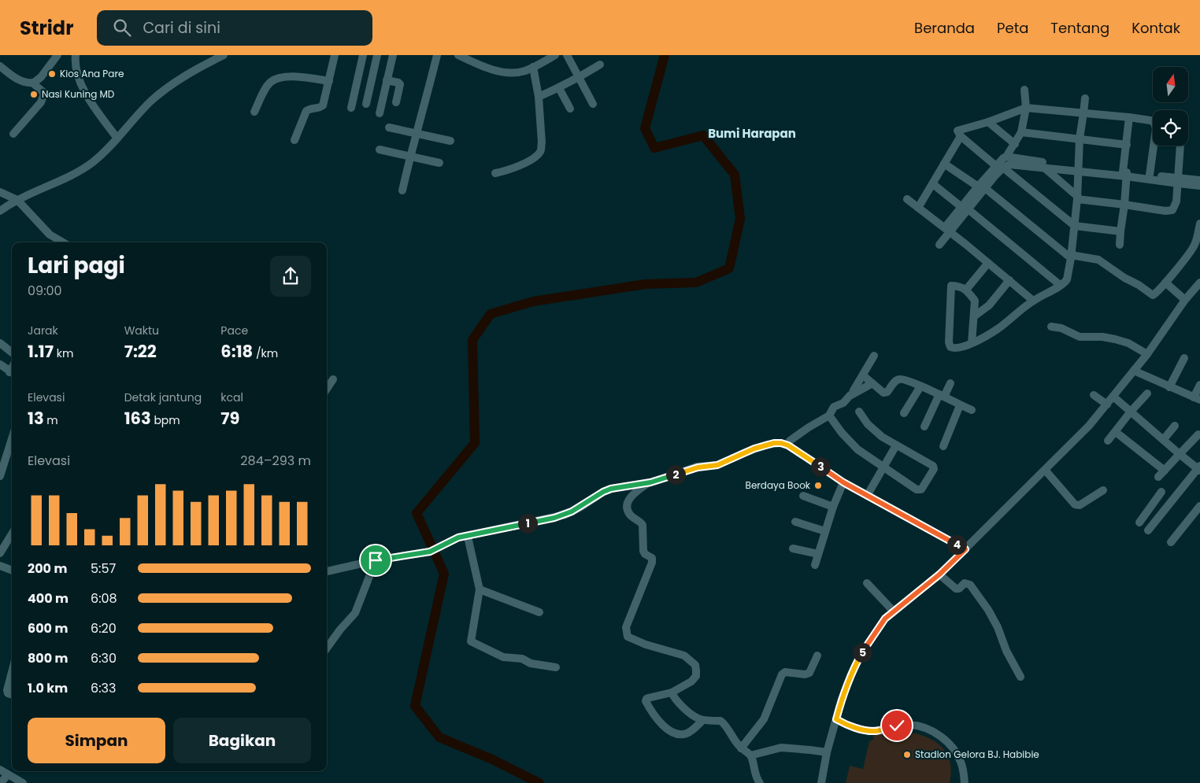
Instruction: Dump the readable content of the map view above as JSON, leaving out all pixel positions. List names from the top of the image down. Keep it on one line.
{"districts":["Bumi Harapan"],"places":["Kios Ana Pare","Nasi Kuning MD","Berdaya Book","Stadion Gelora BJ. Habibie"],"north":"top","page":{"header":"Stridr","search":"Cari di sini","nav":["Beranda","Peta","Tentang","Kontak"],"heading":["Lari pagi","09:00"],"stats":[["Jarak","1.17 km"],["Waktu","7:22"],["Pace","6:18 /km"],["Elevasi","13 m"],["Detak jantung","163 bpm"],["kcal","79"]],"chart":["Elevasi","284–293 m"],"pins":["3","2","1","4","5"],"list":[{"name":"200 m","note":"5:57"},{"name":"400 m","note":"6:08"},{"name":"600 m","note":"6:20"},{"name":"800 m","note":"6:30"},{"name":"1.0 km","note":"6:33"}],"buttons":["Simpan","Bagikan"]}}
